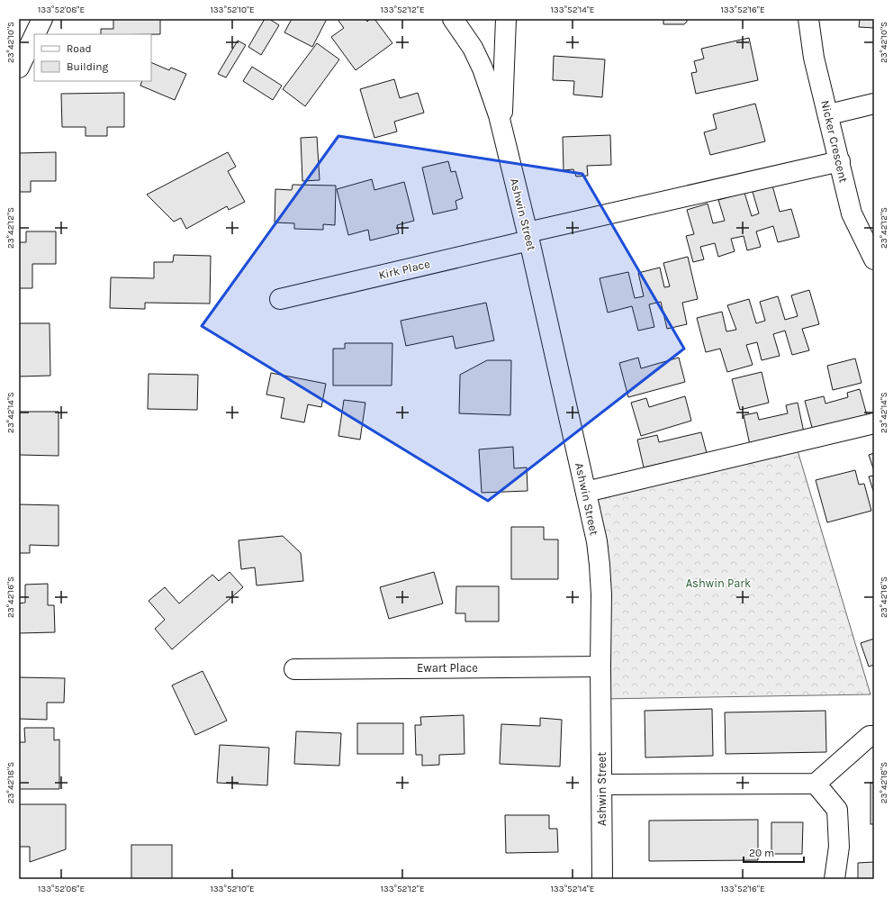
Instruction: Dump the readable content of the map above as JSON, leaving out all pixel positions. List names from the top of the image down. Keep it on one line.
{"streets":{"street":["Nicker Crescent","Ashwin Street","Kirk Place","Ewart Place"]},"crossings":[["Nicker Crescent","Kirk Place"],["Ashwin Street","Kirk Place"],["Ashwin Street","Ewart Place"]],"parks":["Ashwin Park"],"legend":["Road","Building"],"scale_bar":"20 m","coordinates":["133°52'08\"E","133°52'10\"E","133°52'12\"E","133°52'14\"E","133°52'16\"E","23°42'10\"S","23°42'12\"S","23°42'14\"S","23°42'16\"S","23°42'18\"S"]}
